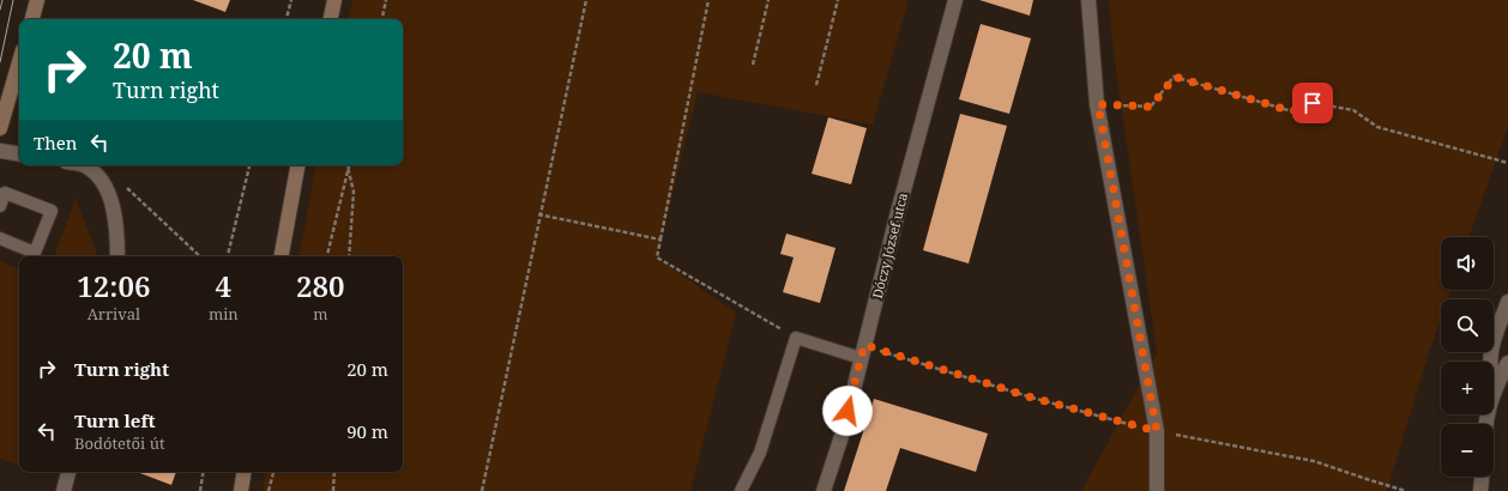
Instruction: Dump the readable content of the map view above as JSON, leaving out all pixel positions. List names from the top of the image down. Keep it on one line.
{"streets":{"street":["Dóczy József utca"]},"page":{"turn":["20 m","Turn right"],"then":"Then","map_buttons":["+","−"],"eta":["12:06","Arrival","4","min","280","m"],"list":[{"name":"Turn right","value":"20 m"},{"name":"Turn left","note":"Bodótetői út","value":"90 m"}]}}
